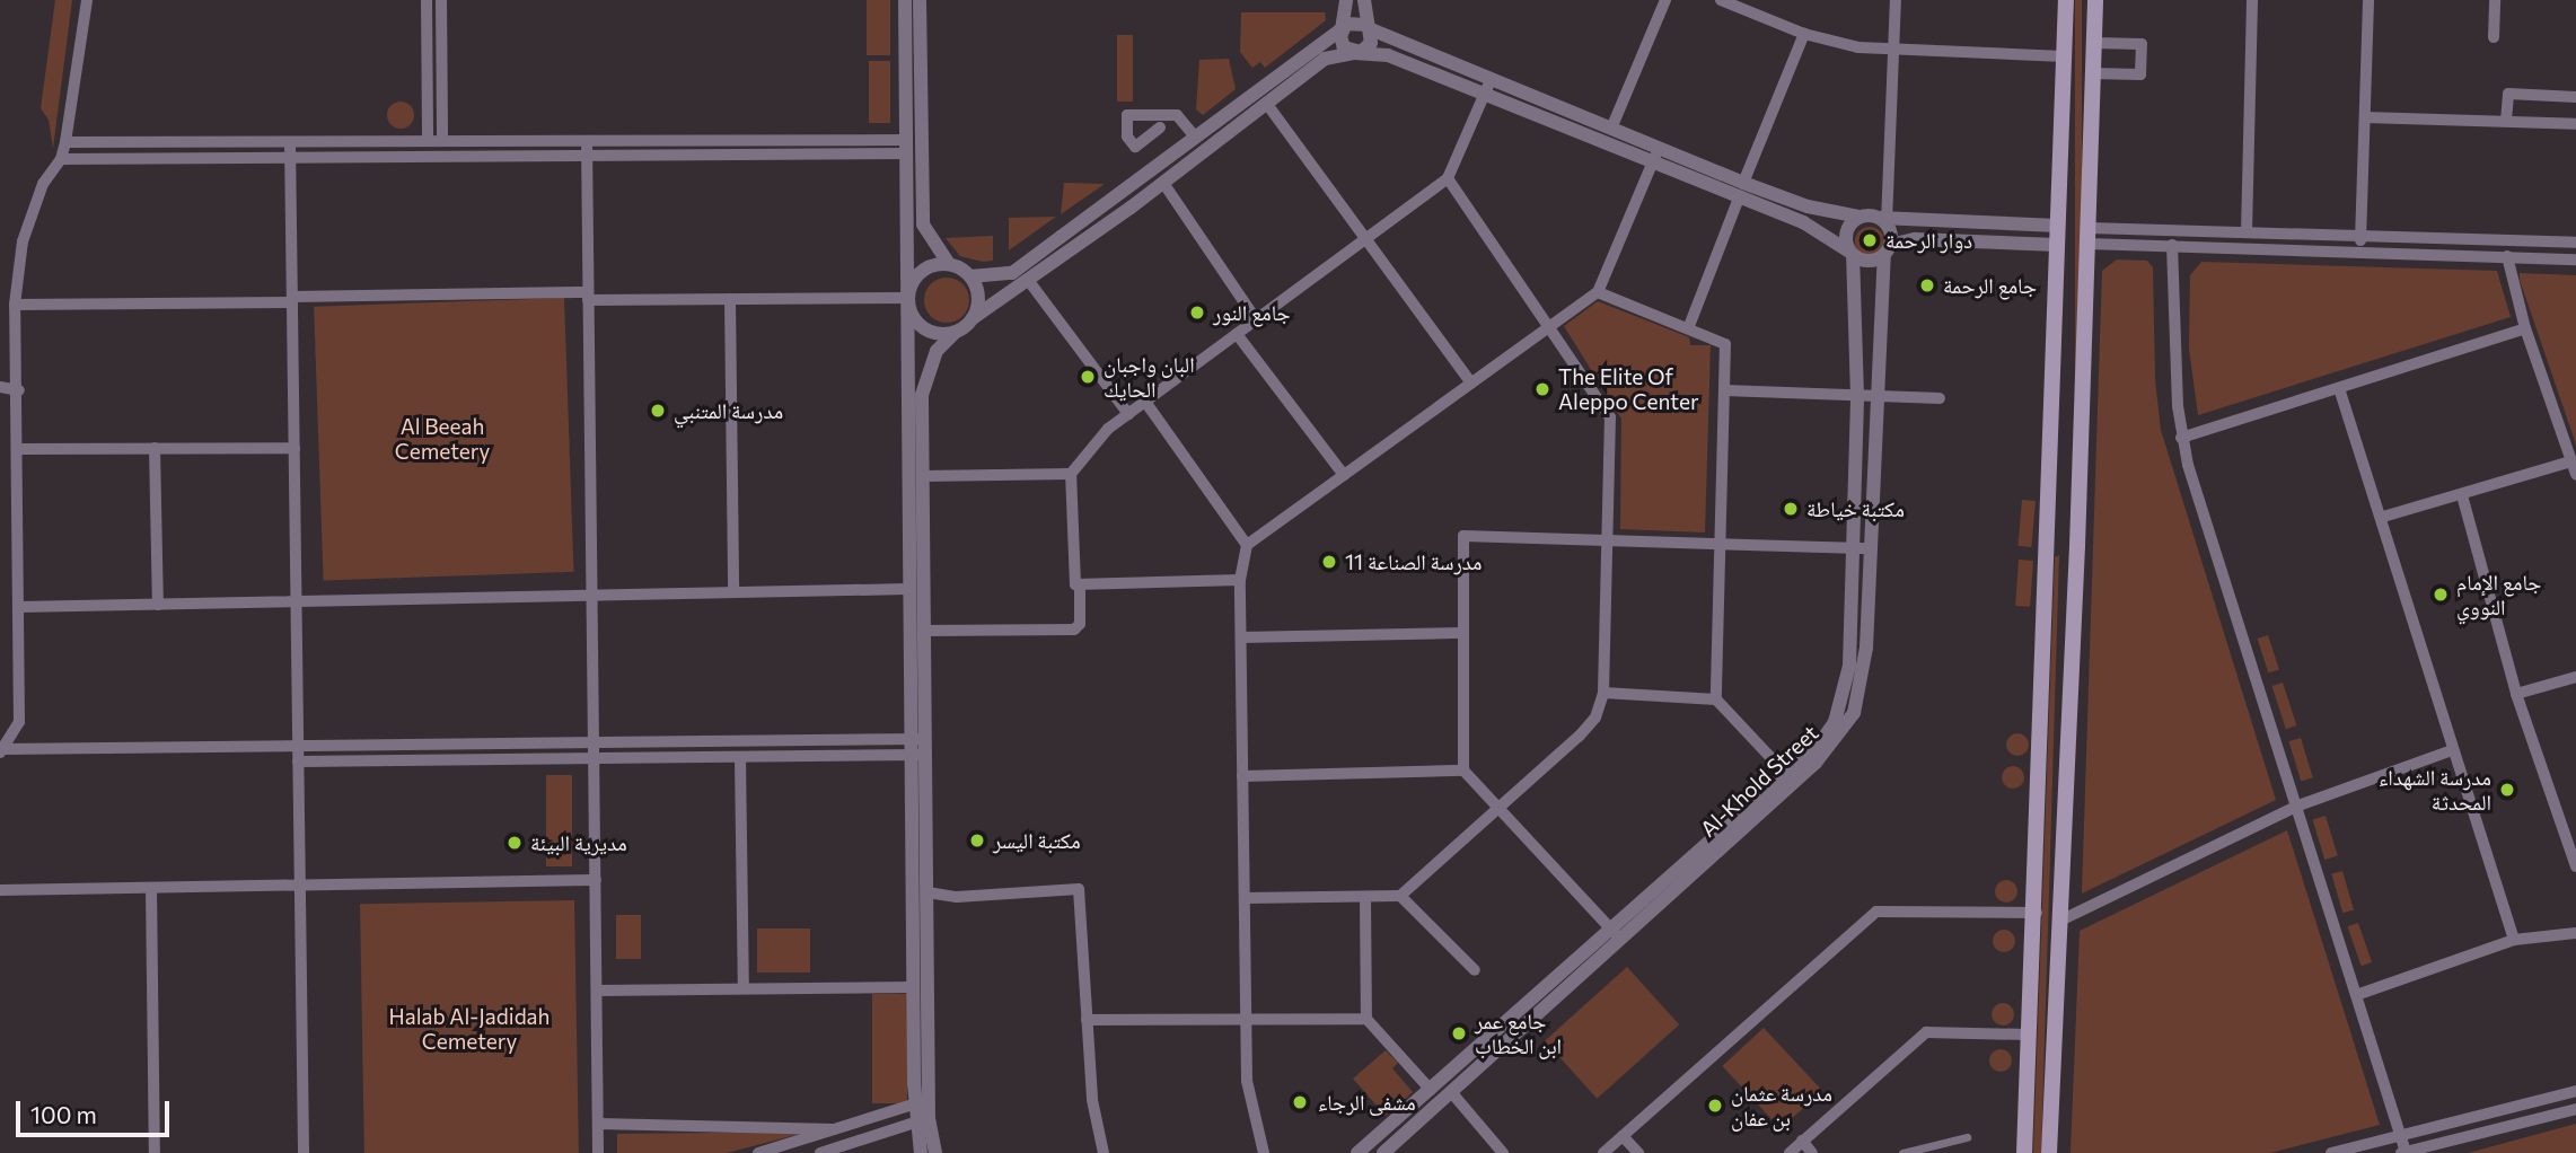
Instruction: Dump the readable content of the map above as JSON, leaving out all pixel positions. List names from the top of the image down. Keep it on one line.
{"streets":{"street":["Al-Khold Street"]},"parks":["Al Beeah Cemetery","Halab Al-Jadidah Cemetery"],"places":["دوار الرحمة","جامع الرحمة","جامع النور","البان واجبان الحايك","The Elite Of Aleppo Center","مدرسة المتنبي","مكتبة خياطة","مدرسة الصناعة 11","جامع الإمام النووي","مدرسة الشهداء المحدثة","مكتبة اليسر","مديرية البيئة","جامع عمر ابن الخطاب","مشفى الرجاء","مدرسة عثمان بن عفان"],"scale_bar":"100 m"}
